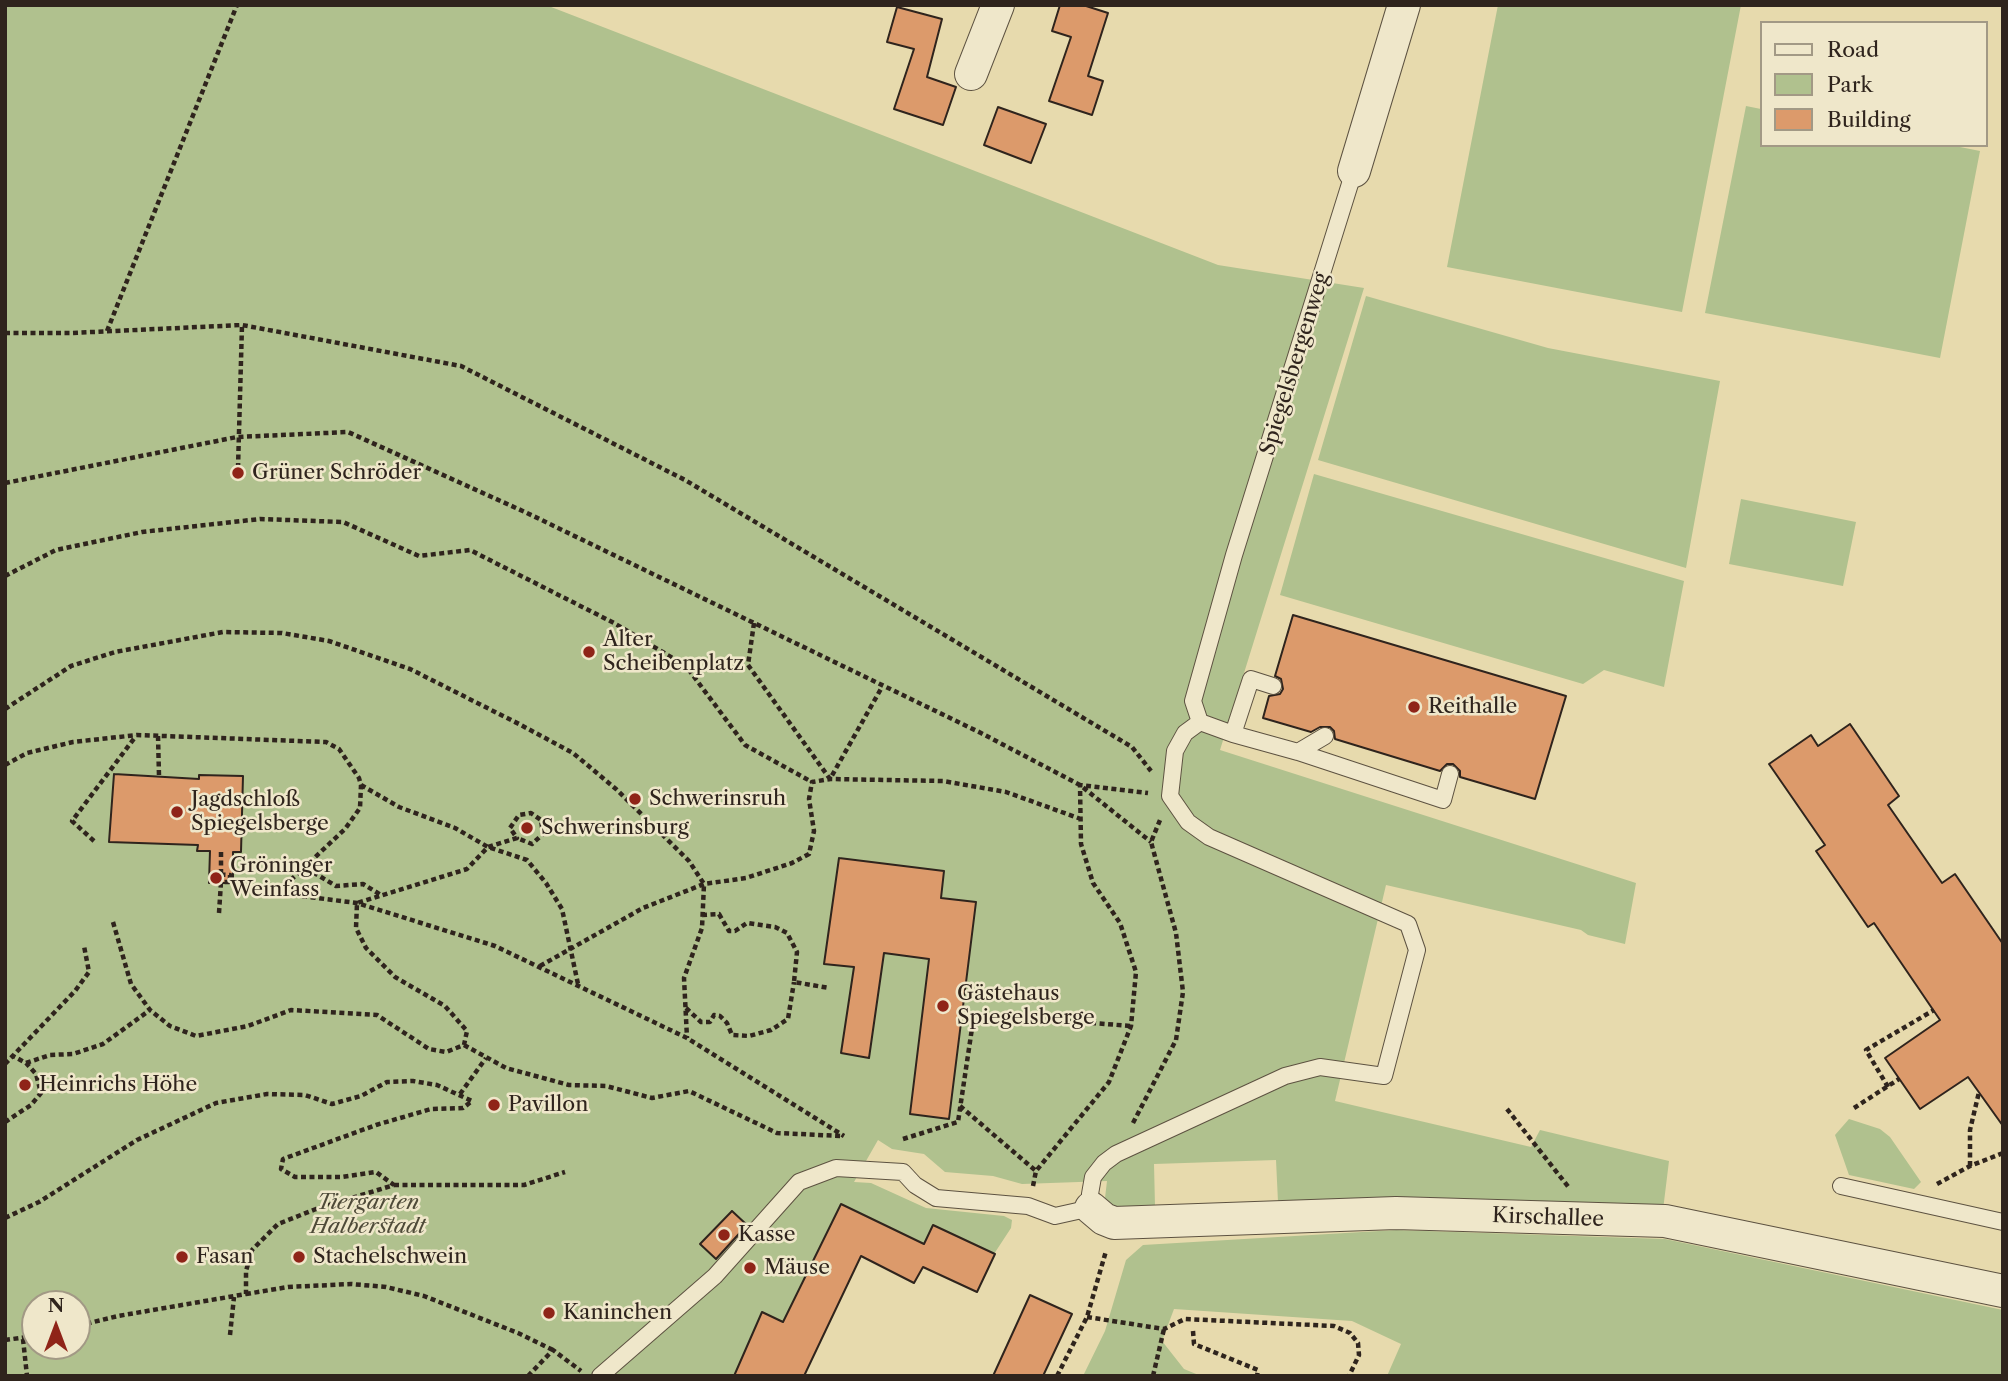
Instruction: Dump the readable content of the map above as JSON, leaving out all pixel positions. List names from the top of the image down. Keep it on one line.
{"streets":{"street":["Spiegelsbergenweg","Kirschallee"]},"parks":["Tiergarten Halberstadt"],"places":["Grüner Schröder","Alter Scheibenplatz","Reithalle","Schwerinsruh","Jagdschloß Spiegelsberge","Schwerinsburg","Gröninger Weinfass","Gästehaus Spiegelsberge","Heinrichs Höhe","Pavillon","Kasse","Fasan","Stachelschwein","Mäuse","Kaninchen"],"legend":["Road","Park","Building"],"north":"top"}
